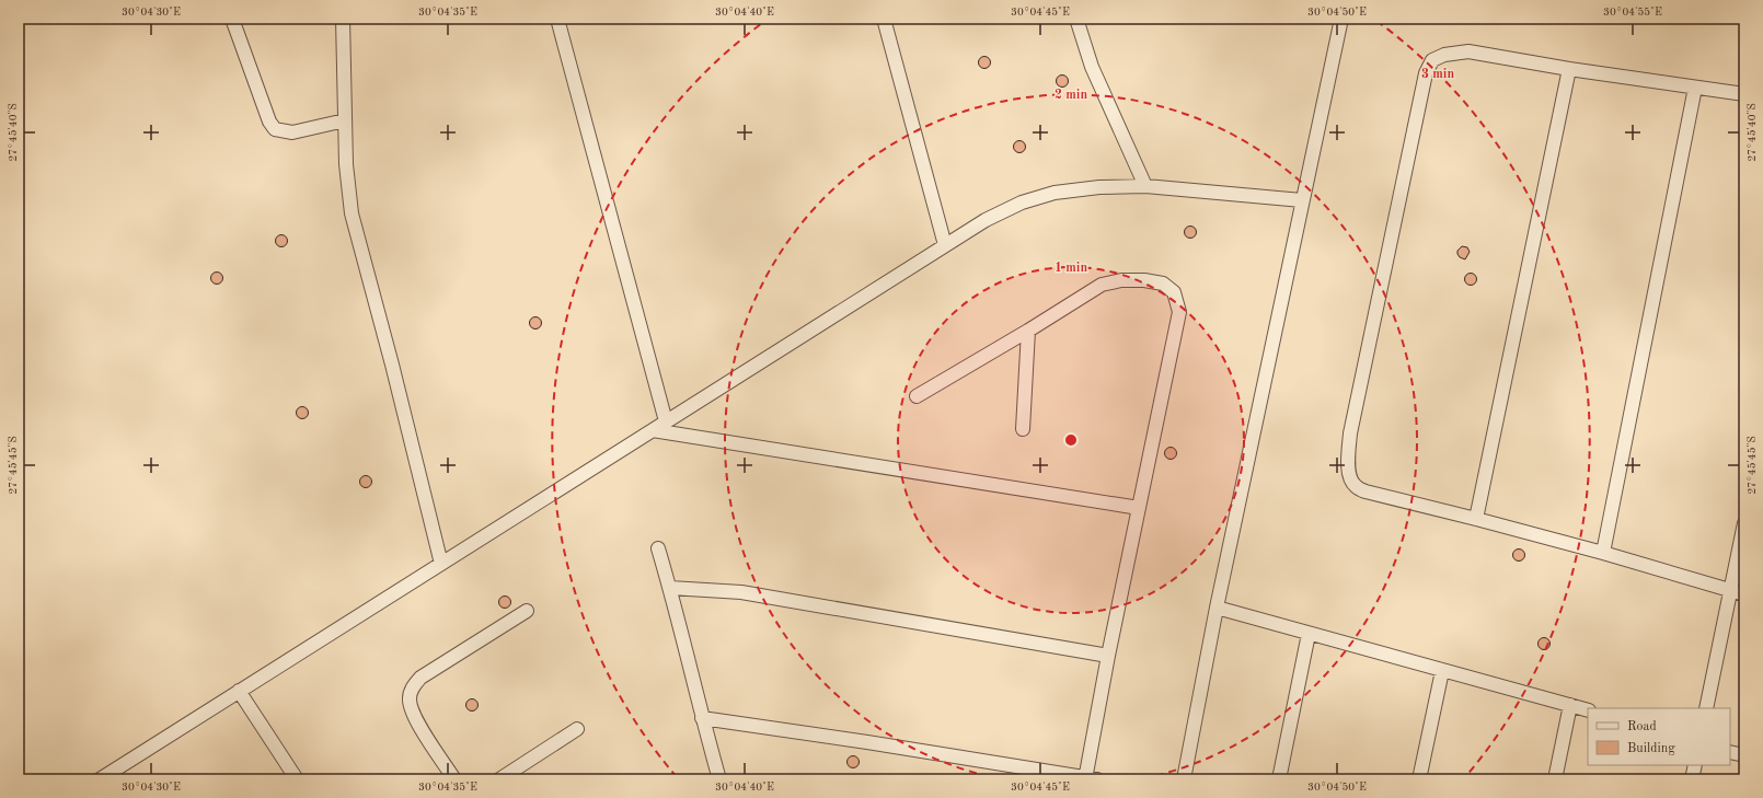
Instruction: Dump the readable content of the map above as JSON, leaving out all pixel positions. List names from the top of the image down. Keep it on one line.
{"legend":["Road","Building"],"coordinates":["30°04'30\"E","30°04'35\"E","30°04'40\"E","30°04'45\"E","30°04'50\"E","30°04'55\"E","27°45'40\"S","27°45'45\"S"],"rings":["3 min","2 min","1 min"]}
